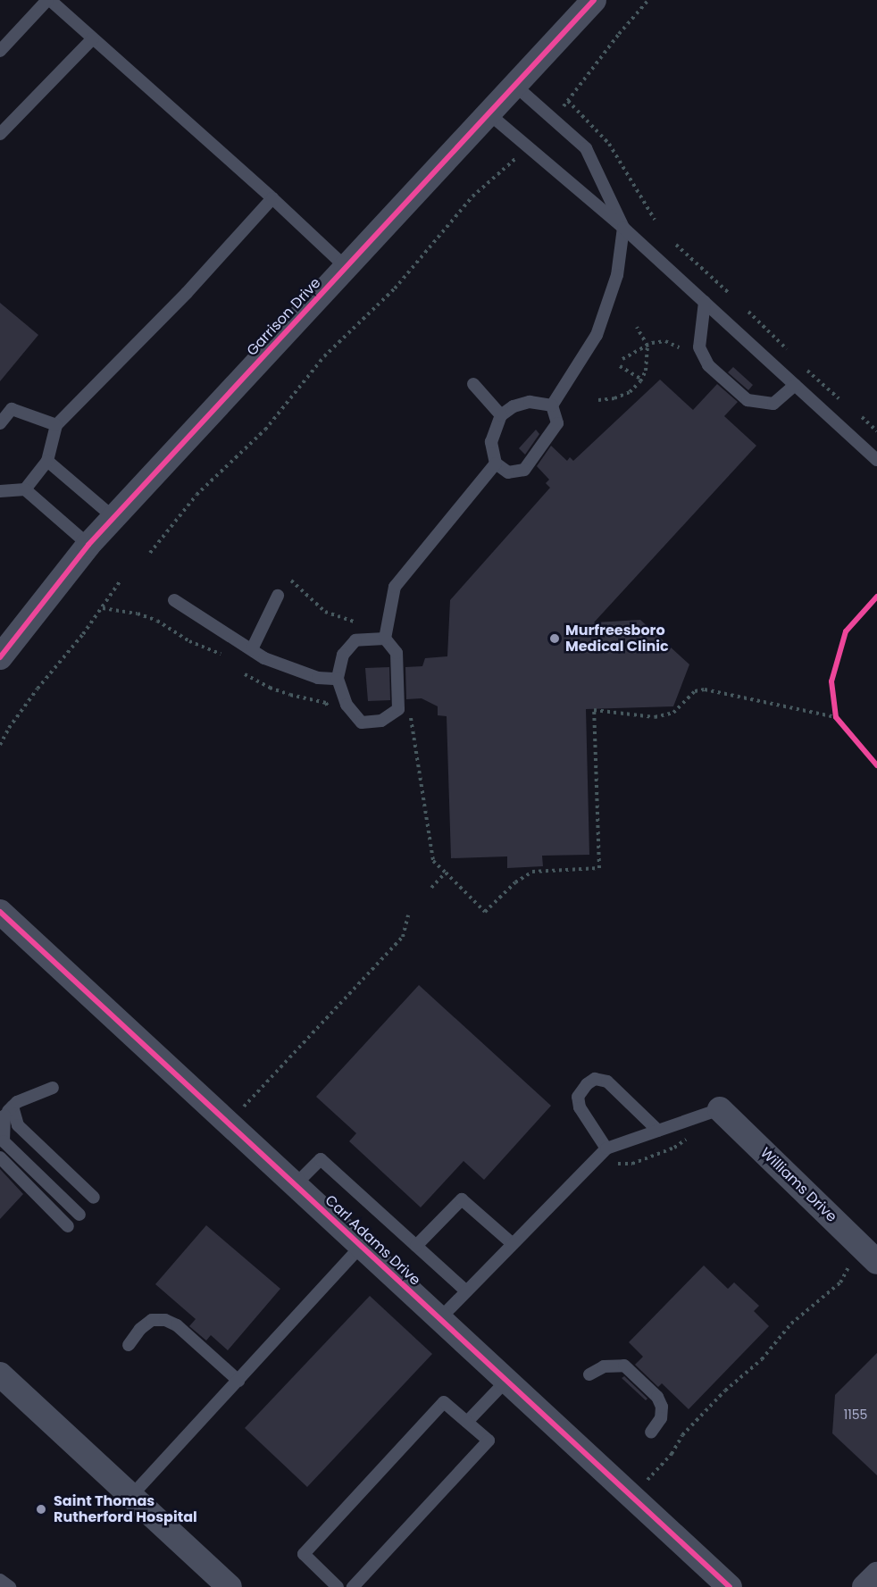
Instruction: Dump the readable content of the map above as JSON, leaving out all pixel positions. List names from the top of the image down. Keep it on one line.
{"streets":{"street":["Garrison Drive","Williams Drive","Carl Adams Drive"]},"places":["Murfreesboro Medical Clinic","Saint Thomas Rutherford Hospital"],"house_numbers":["1155"]}
